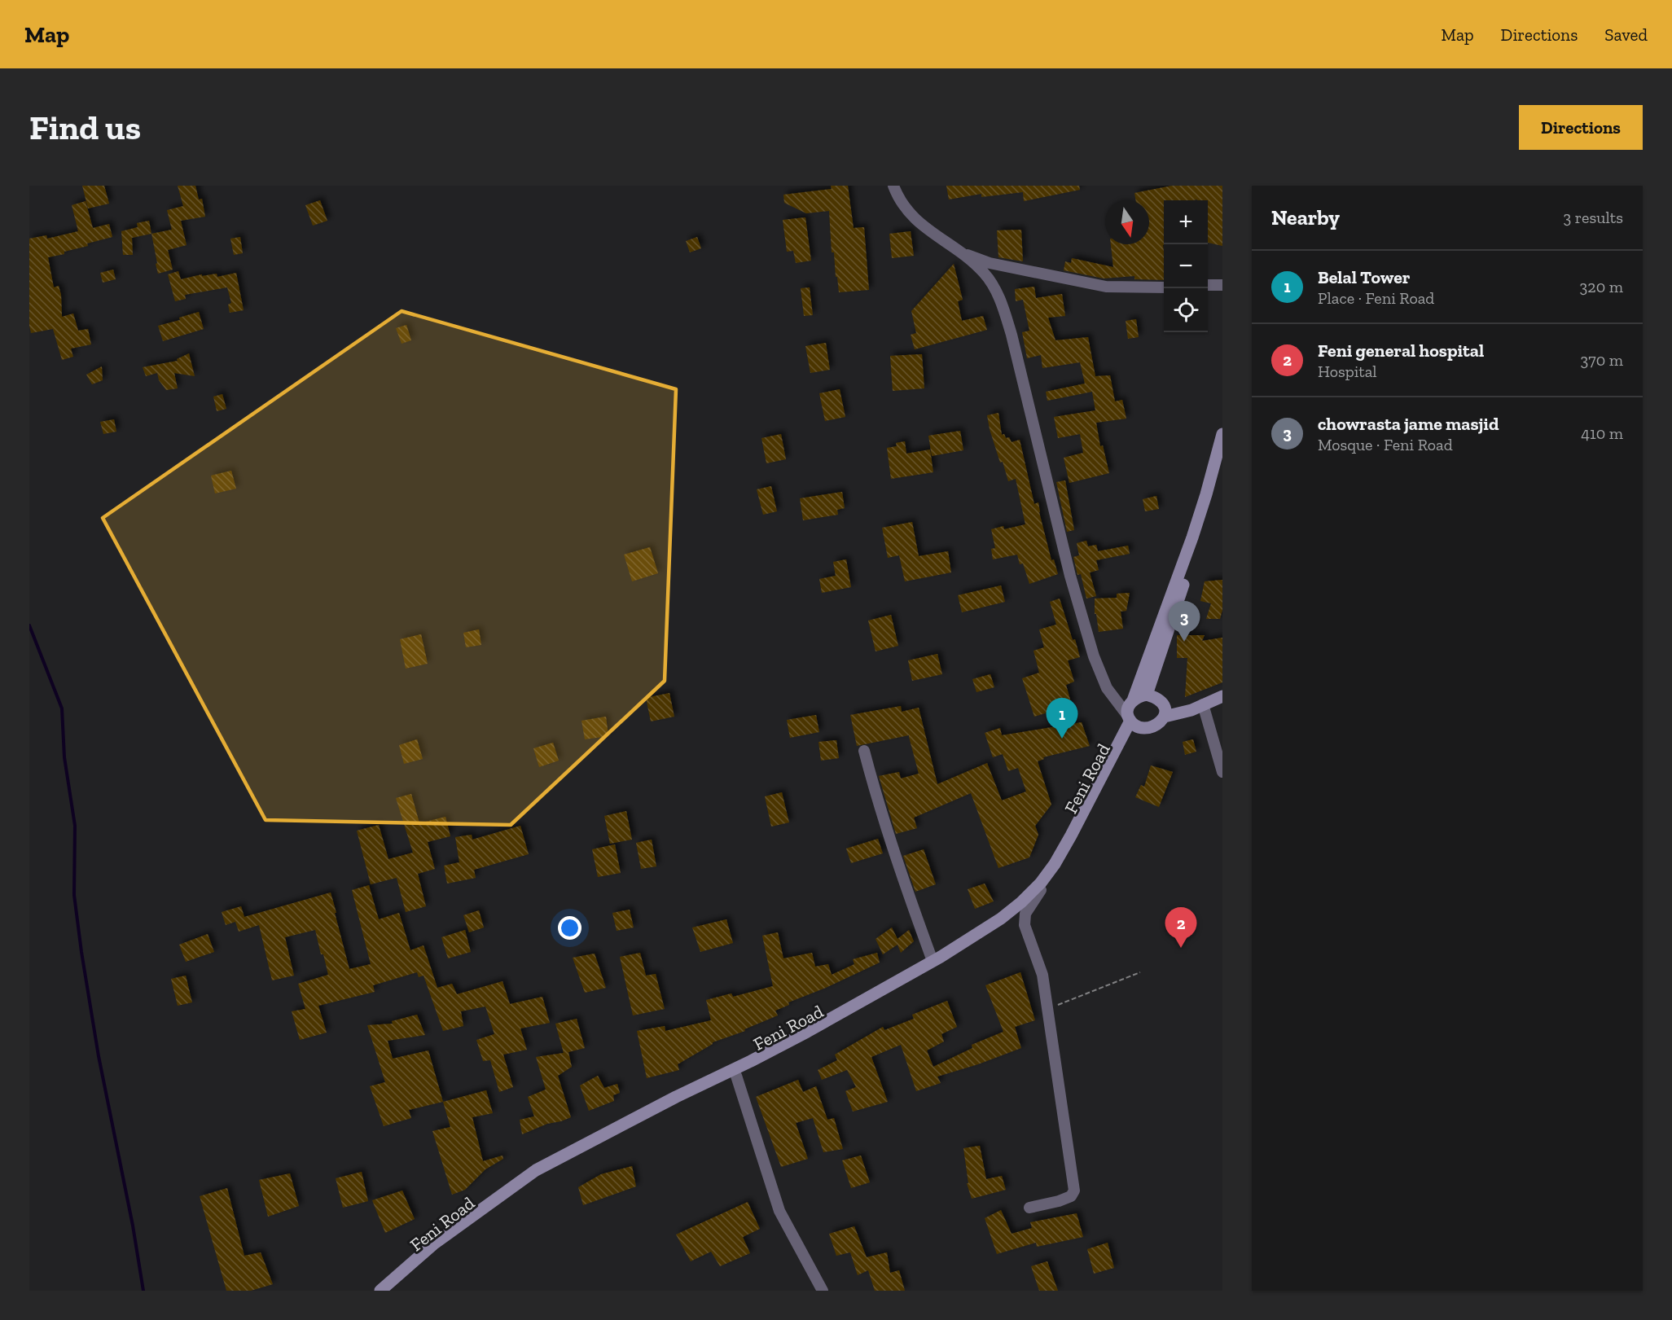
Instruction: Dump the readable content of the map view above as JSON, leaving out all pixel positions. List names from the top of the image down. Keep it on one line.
{"streets":{"main road":["Feni Road"]},"north":"bottom","page":{"header":"Map","nav":["Map","Directions","Saved"],"buttons":"Directions","title":"Find us","heading":["Nearby","3 results"],"map_buttons":["+","−"],"list":[{"mark":"1","name":"Belal Tower","note":"Place · Feni Road","value":"320 m"},{"mark":"2","name":"Feni general hospital","note":"Hospital","value":"370 m"},{"mark":"3","name":"chowrasta jame masjid","note":"Mosque · Feni Road","value":"410 m"}],"pins":["3","1","2"]}}
